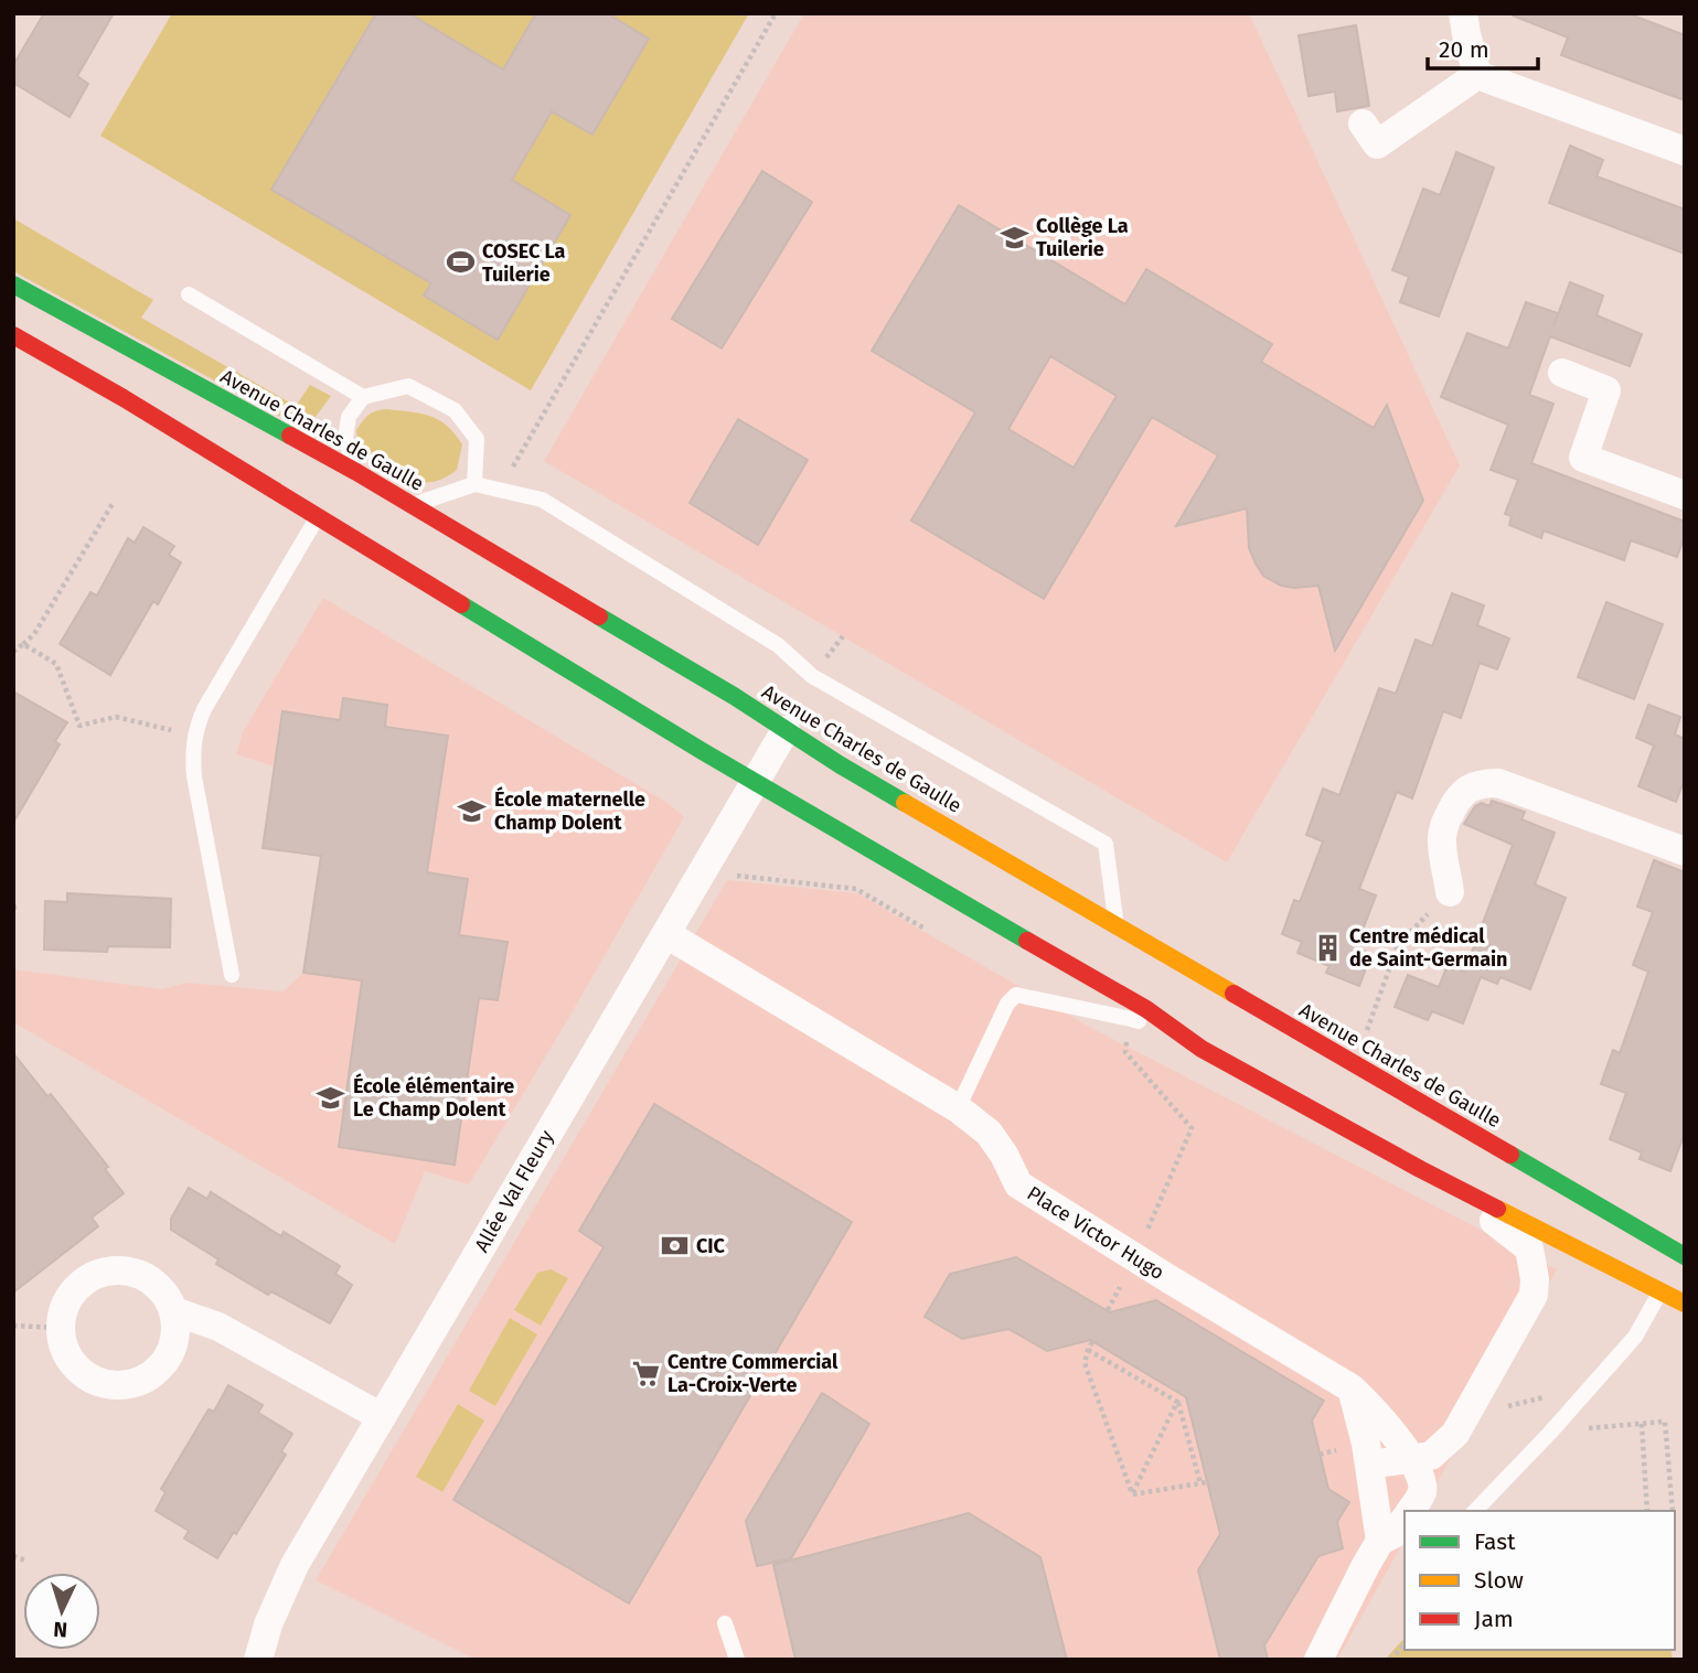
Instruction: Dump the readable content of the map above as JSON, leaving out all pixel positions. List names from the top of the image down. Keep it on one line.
{"streets":{"main road":["Avenue Charles de Gaulle"],"street":["Allée Val Fleury","Place Victor Hugo"]},"crossings":[["Avenue Charles de Gaulle","Allée Val Fleury"],["Allée Val Fleury","Place Victor Hugo"]],"places":{"school or university":["Collège La Tuilerie","École maternelle Champ Dolent","École élémentaire Le Champ Dolent"],"sports":["COSEC La Tuilerie"],"building":["Centre médical de Saint-Germain"],"bank":["CIC"],"supermarket":["Centre Commercial La-Croix-Verte"]},"legend":["Fast","Slow","Jam"],"scale_bar":"20 m","north":"bottom"}
